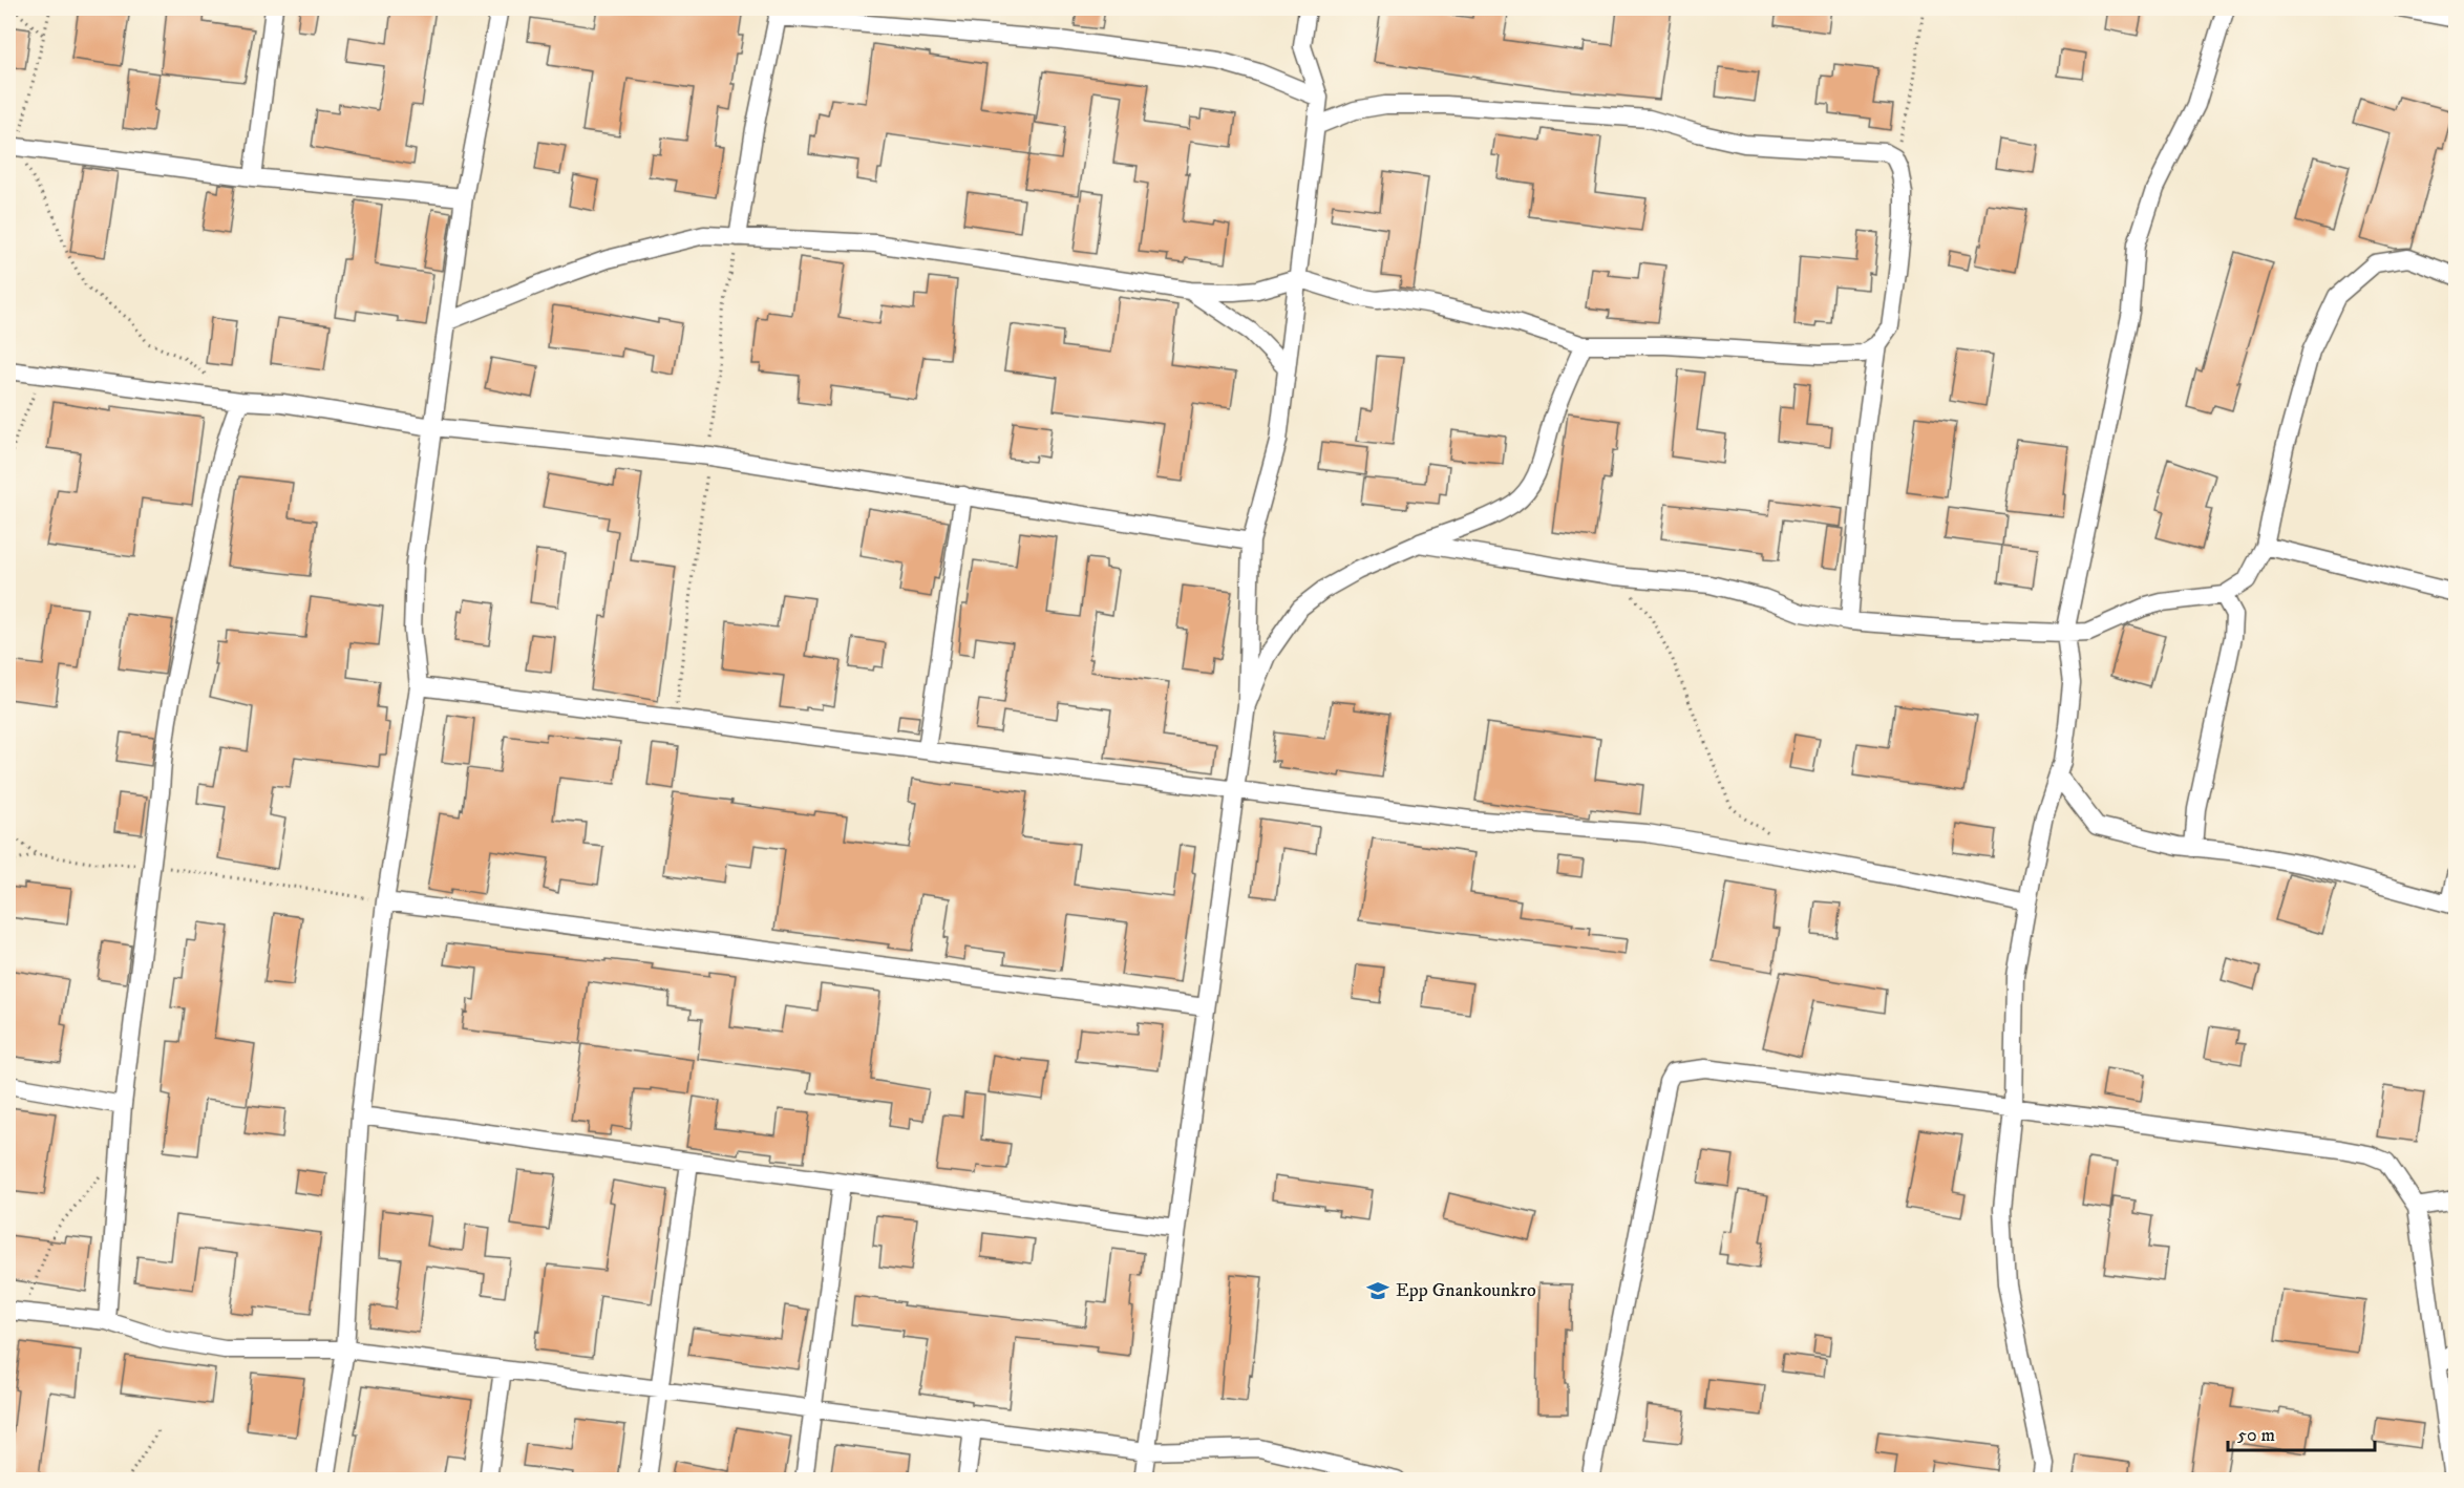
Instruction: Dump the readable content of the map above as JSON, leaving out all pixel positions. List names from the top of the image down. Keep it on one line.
{"places":{"school or university":["Epp Gnankounkro"]},"scale_bar":"50 m"}
